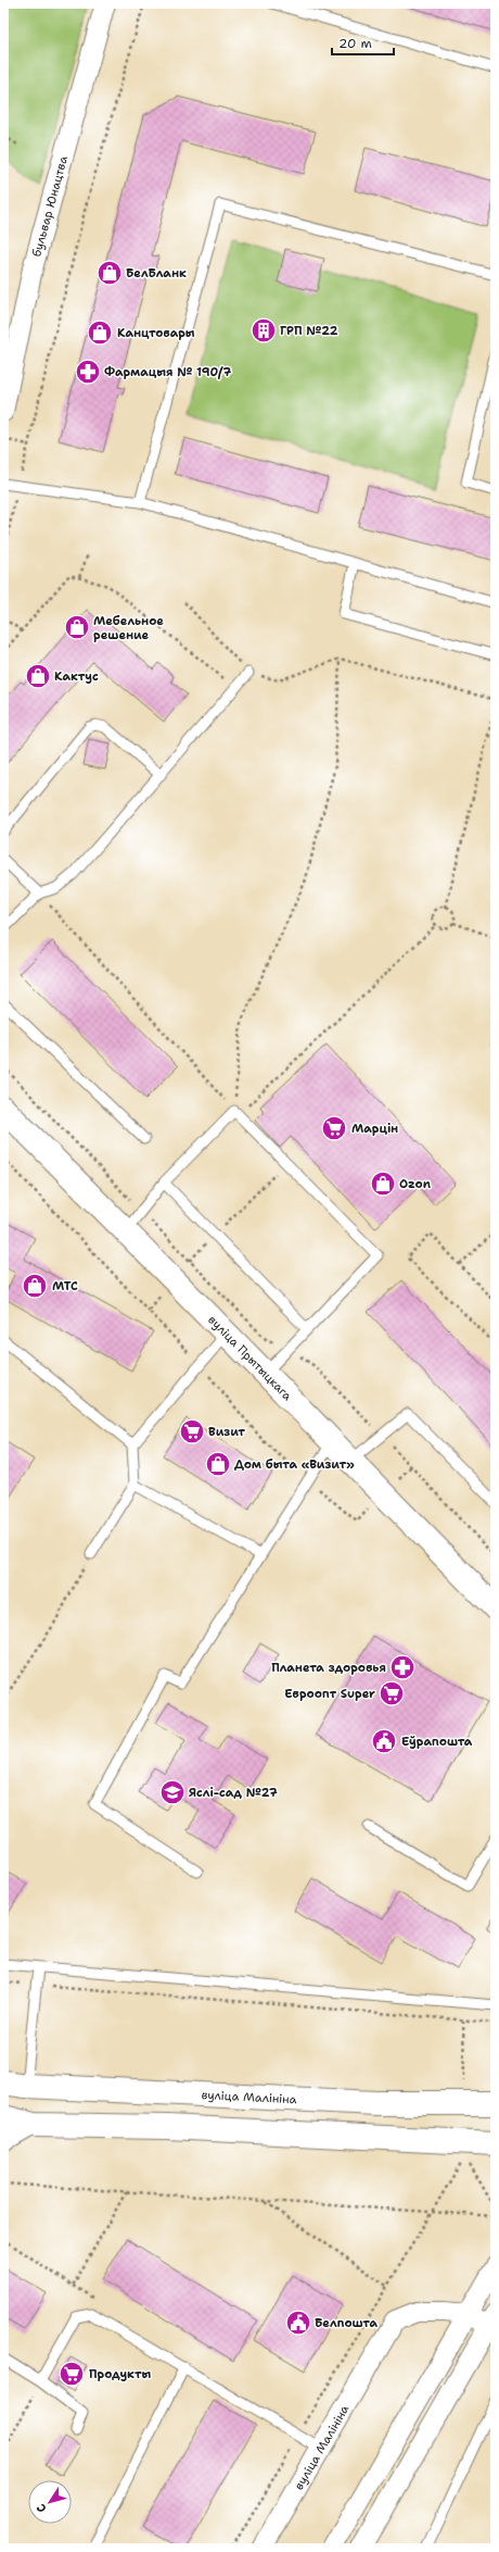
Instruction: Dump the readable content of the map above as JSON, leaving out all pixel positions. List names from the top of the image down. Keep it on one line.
{"streets":{"main road":["вуліца Прытыцкага","вуліца Малініна"],"street":["бульвар Юнацтва"]},"places":{"shop":["БелБланк","Канцтовары","Мебельное решение","Кактус","Ozon","МТС","Дом быта «Визит»"],"building":["ГРП №22"],"pharmacy":["Фармацыя № 190/7","Планета здоровья"],"supermarket":["Марцін","Визит","Евроопт Super","Продукты"],"public building":["Еўрапошта","Белпошта"],"school or university":["Яслі-сад №27"]},"scale_bar":"20 m","north":"bottom left"}
